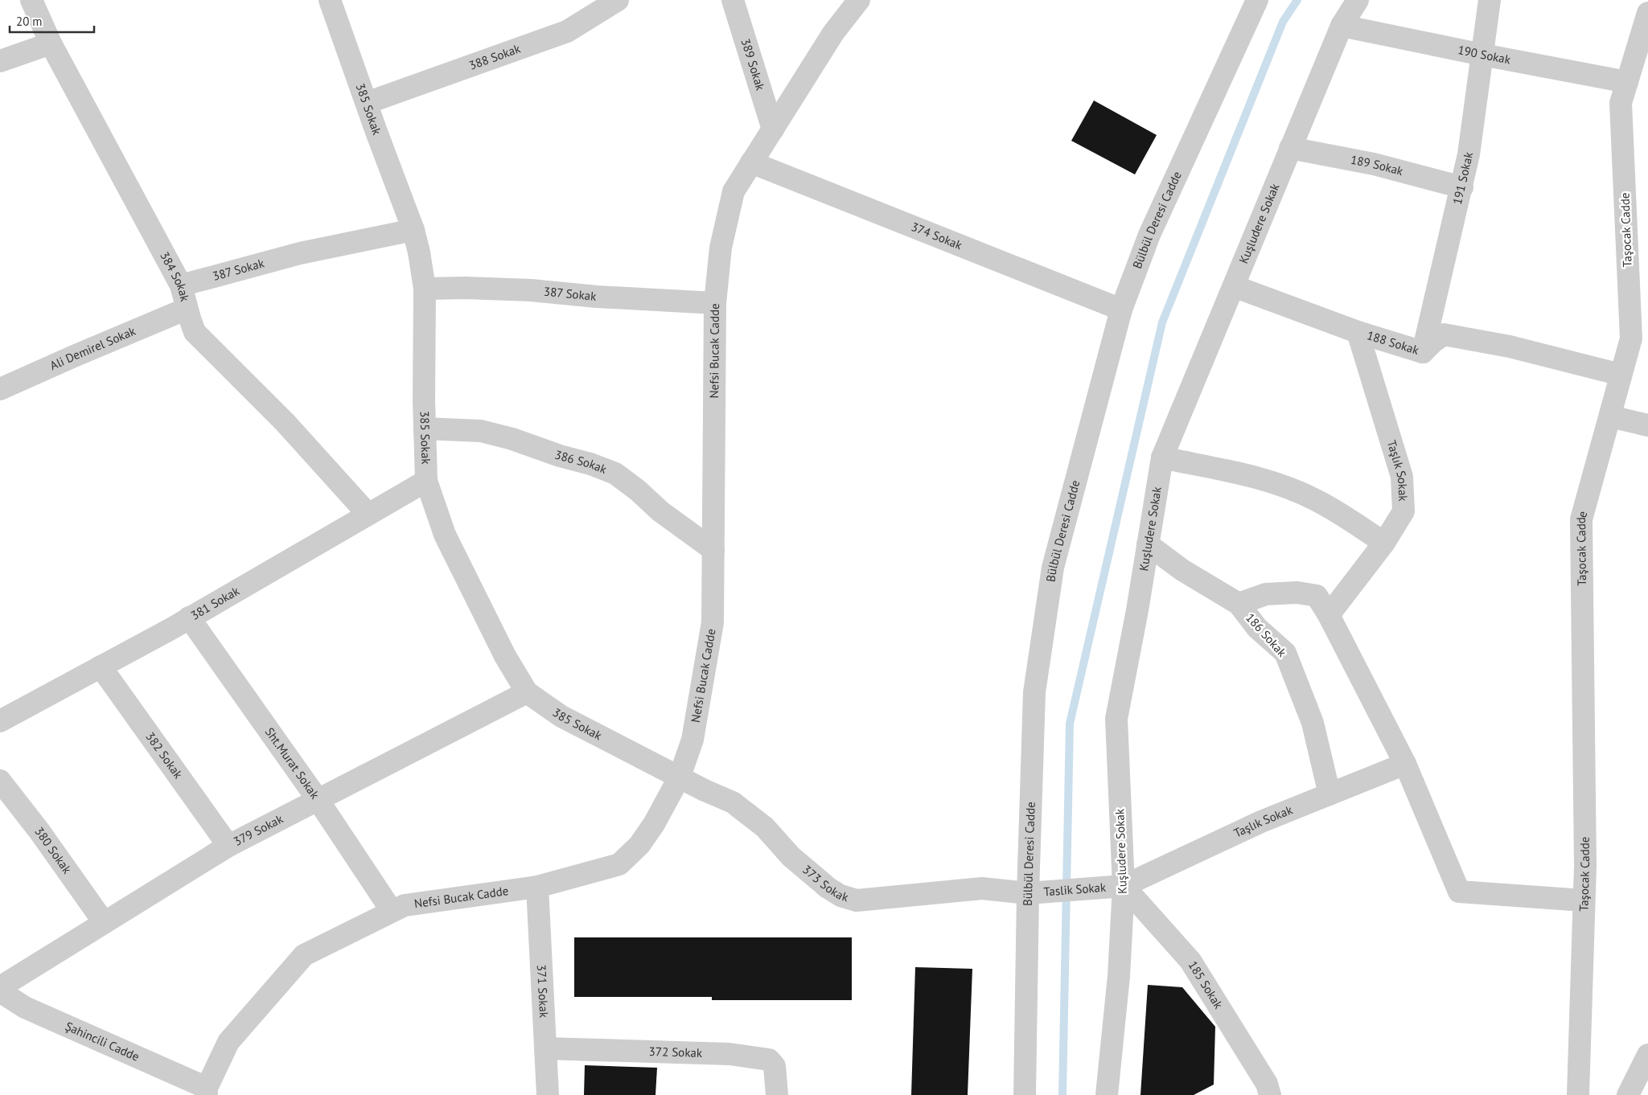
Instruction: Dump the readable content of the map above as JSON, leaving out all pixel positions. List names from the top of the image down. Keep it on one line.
{"streets":{"street":["190 Sokak","388 Sokak","389 Sokak","385 Sokak","189 Sokak","191 Sokak","Bülbül Deresi Cadde","Kuşludere Sokak","Taşocak Cadde","374 Sokak","387 Sokak","384 Sokak","188 Sokak","Ali Demirel Sokak","Nefsi Bucak Cadde","386 Sokak","Taşlık Sokak","381 Sokak","186 Sokak","382 Sokak","Sht.Murat Sokak","379 Sokak","380 Sokak","373 Sokak","Taslik Sokak","185 Sokak","371 Sokak","Şahincili Cadde","372 Sokak"]},"crossings":[["190 Sokak","191 Sokak"],["190 Sokak","Kuşludere Sokak"],["190 Sokak","Taşocak Cadde"],["388 Sokak","385 Sokak"],["389 Sokak","Nefsi Bucak Cadde"],["385 Sokak","387 Sokak"],["385 Sokak","Nefsi Bucak Cadde"],["385 Sokak","386 Sokak"],["385 Sokak","381 Sokak"],["385 Sokak","379 Sokak"],["385 Sokak","373 Sokak"],["189 Sokak","191 Sokak"],["189 Sokak","Kuşludere Sokak"],["191 Sokak","188 Sokak"],["Bülbül Deresi Cadde","374 Sokak"],["Bülbül Deresi Cadde","373 Sokak"],["Bülbül Deresi Cadde","Taslik Sokak"],["Kuşludere Sokak","188 Sokak"],["Kuşludere Sokak","Taşlık Sokak"],["Kuşludere Sokak","186 Sokak"],["Kuşludere Sokak","Taslik Sokak"],["Kuşludere Sokak","185 Sokak"],["Taşocak Cadde","188 Sokak"],["374 Sokak","Nefsi Bucak Cadde"],["387 Sokak","384 Sokak"],["387 Sokak","Nefsi Bucak Cadde"],["384 Sokak","Ali Demirel Sokak"],["384 Sokak","381 Sokak"],["188 Sokak","Taşlık Sokak"],["Nefsi Bucak Cadde","386 Sokak"],["Nefsi Bucak Cadde","Sht.Murat Sokak"],["Nefsi Bucak Cadde","373 Sokak"],["Nefsi Bucak Cadde","371 Sokak"],["Nefsi Bucak Cadde","Şahincili Cadde"],["Taşlık Sokak","186 Sokak"],["Taşlık Sokak","Taslik Sokak"],["Taşlık Sokak","185 Sokak"],["381 Sokak","382 Sokak"],["381 Sokak","Sht.Murat Sokak"],["382 Sokak","379 Sokak"],["Sht.Murat Sokak","379 Sokak"],["379 Sokak","380 Sokak"],["373 Sokak","Taslik Sokak"],["Taslik Sokak","185 Sokak"],["371 Sokak","372 Sokak"]],"scale_bar":"20 m"}
